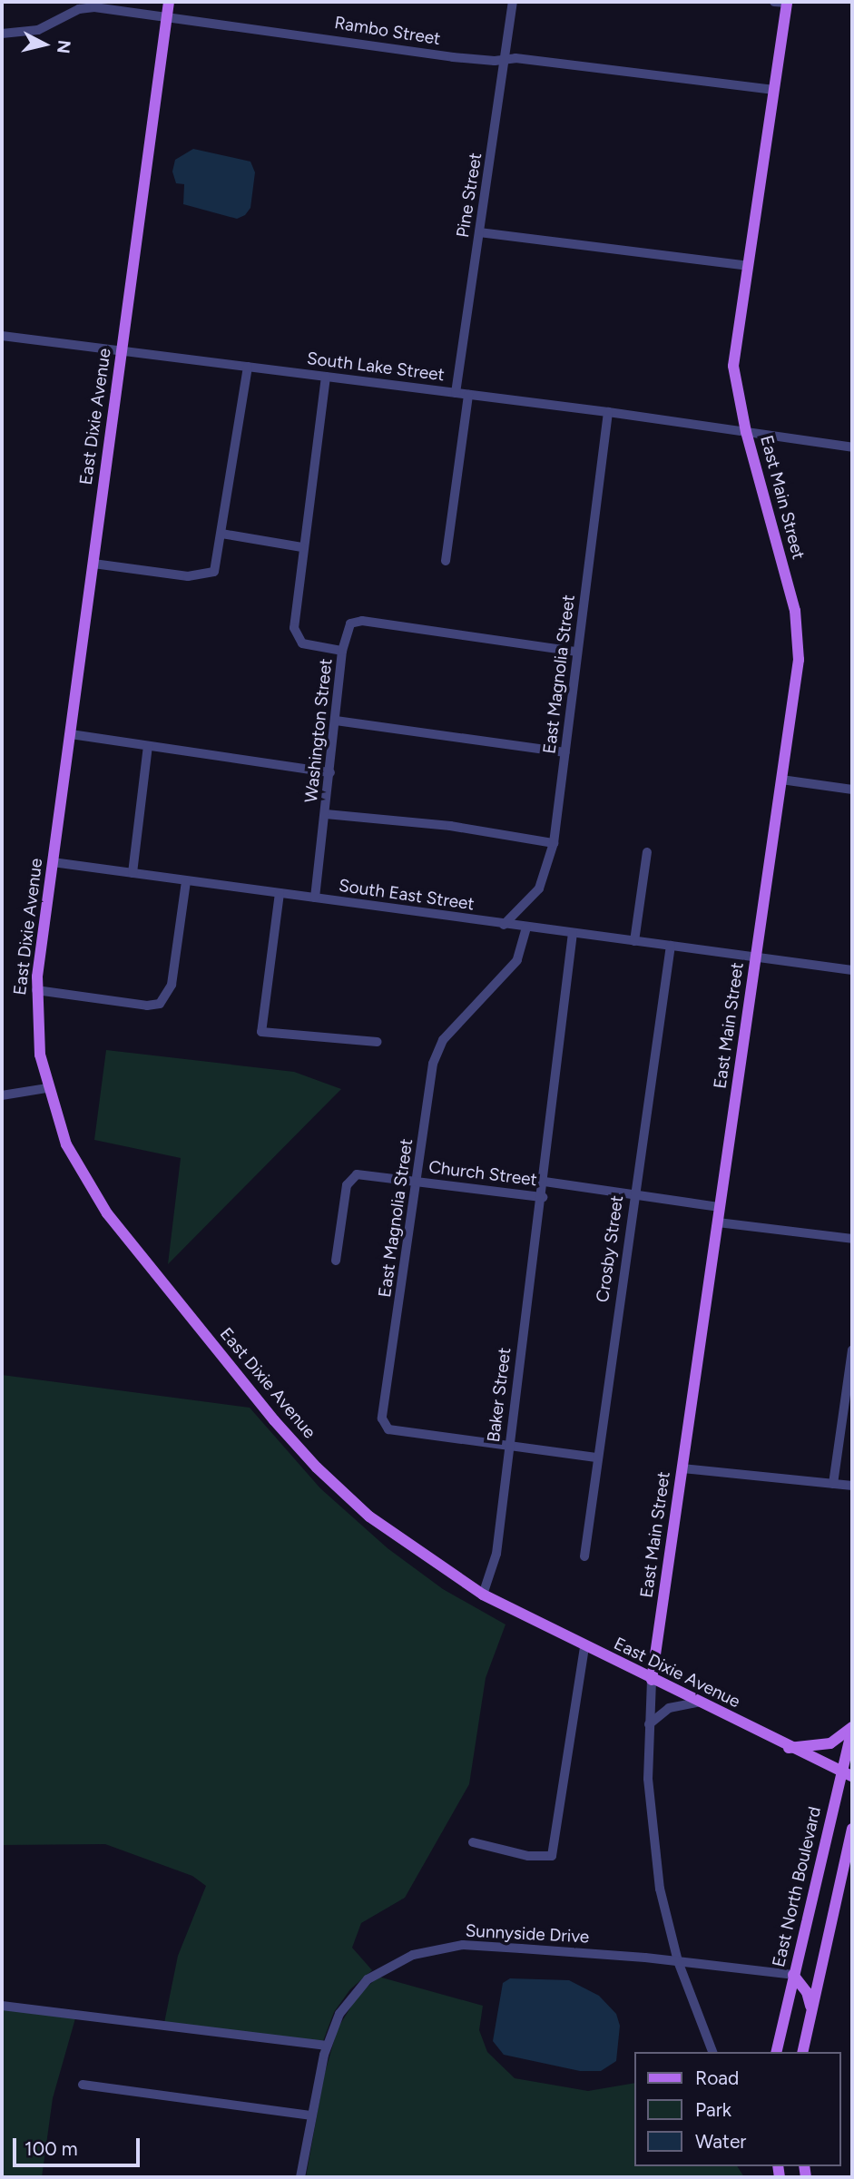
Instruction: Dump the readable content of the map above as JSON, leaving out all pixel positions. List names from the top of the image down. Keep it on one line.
{"streets":{"main road":["East Dixie Avenue","East Main Street","East North Boulevard"],"street":["Rambo Street","Pine Street","South Lake Street","East Magnolia Street","Washington Street","South East Street","Church Street","Crosby Street","Baker Street","Sunnyside Drive"]},"crossings":[["Rambo Street","Pine Street"],["Rambo Street","East Dixie Avenue"],["Rambo Street","East Main Street"],["Pine Street","South Lake Street"],["South Lake Street","East Dixie Avenue"],["South Lake Street","East Main Street"],["South Lake Street","East Magnolia Street"],["South Lake Street","Washington Street"],["East Dixie Avenue","East Main Street"],["East Dixie Avenue","South East Street"],["East Dixie Avenue","Baker Street"],["East Dixie Avenue","East North Boulevard"],["East Main Street","South East Street"],["East Main Street","Church Street"],["East Main Street","Sunnyside Drive"],["East Magnolia Street","South East Street"],["East Magnolia Street","Church Street"],["East Magnolia Street","Baker Street"],["Washington Street","South East Street"],["South East Street","Crosby Street"],["Church Street","Crosby Street"],["Church Street","Baker Street"],["East North Boulevard","Sunnyside Drive"]],"legend":["Road","Park","Water"],"scale_bar":"100 m","north":"right"}
